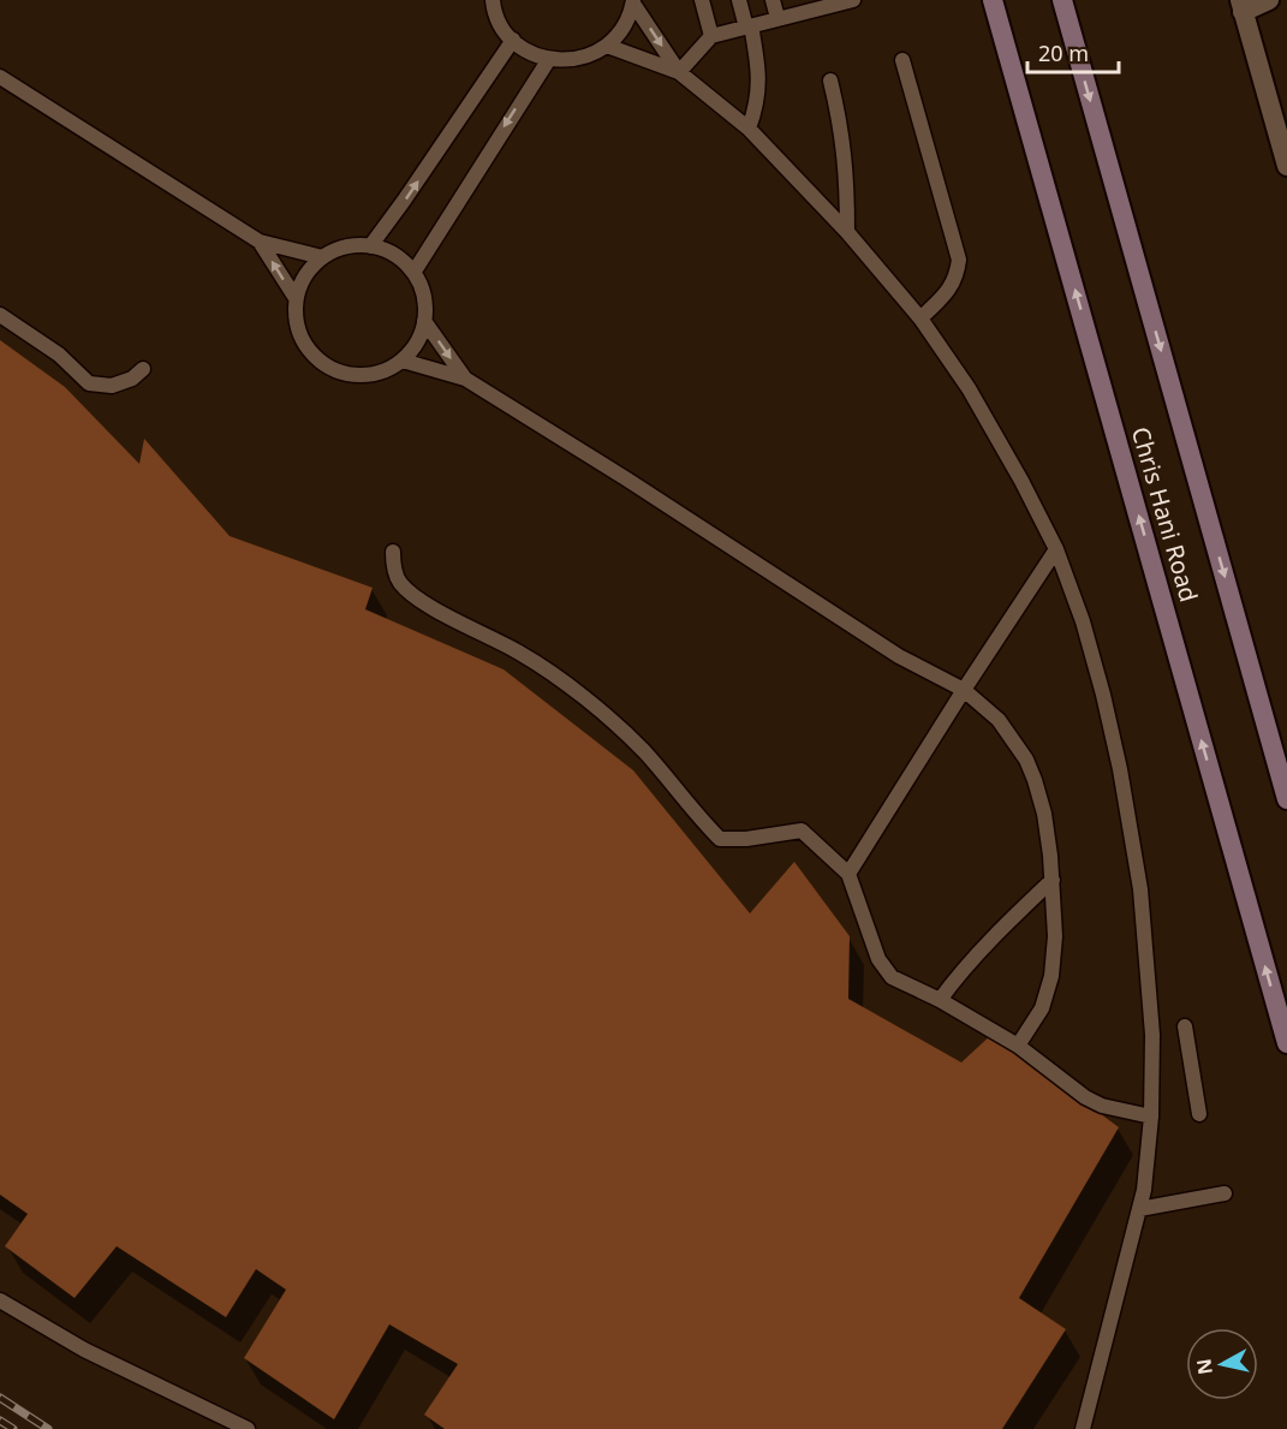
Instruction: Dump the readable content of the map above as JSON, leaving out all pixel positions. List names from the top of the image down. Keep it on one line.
{"streets":{"main road":["Chris Hani Road"]},"scale_bar":"20 m","north":"left"}
